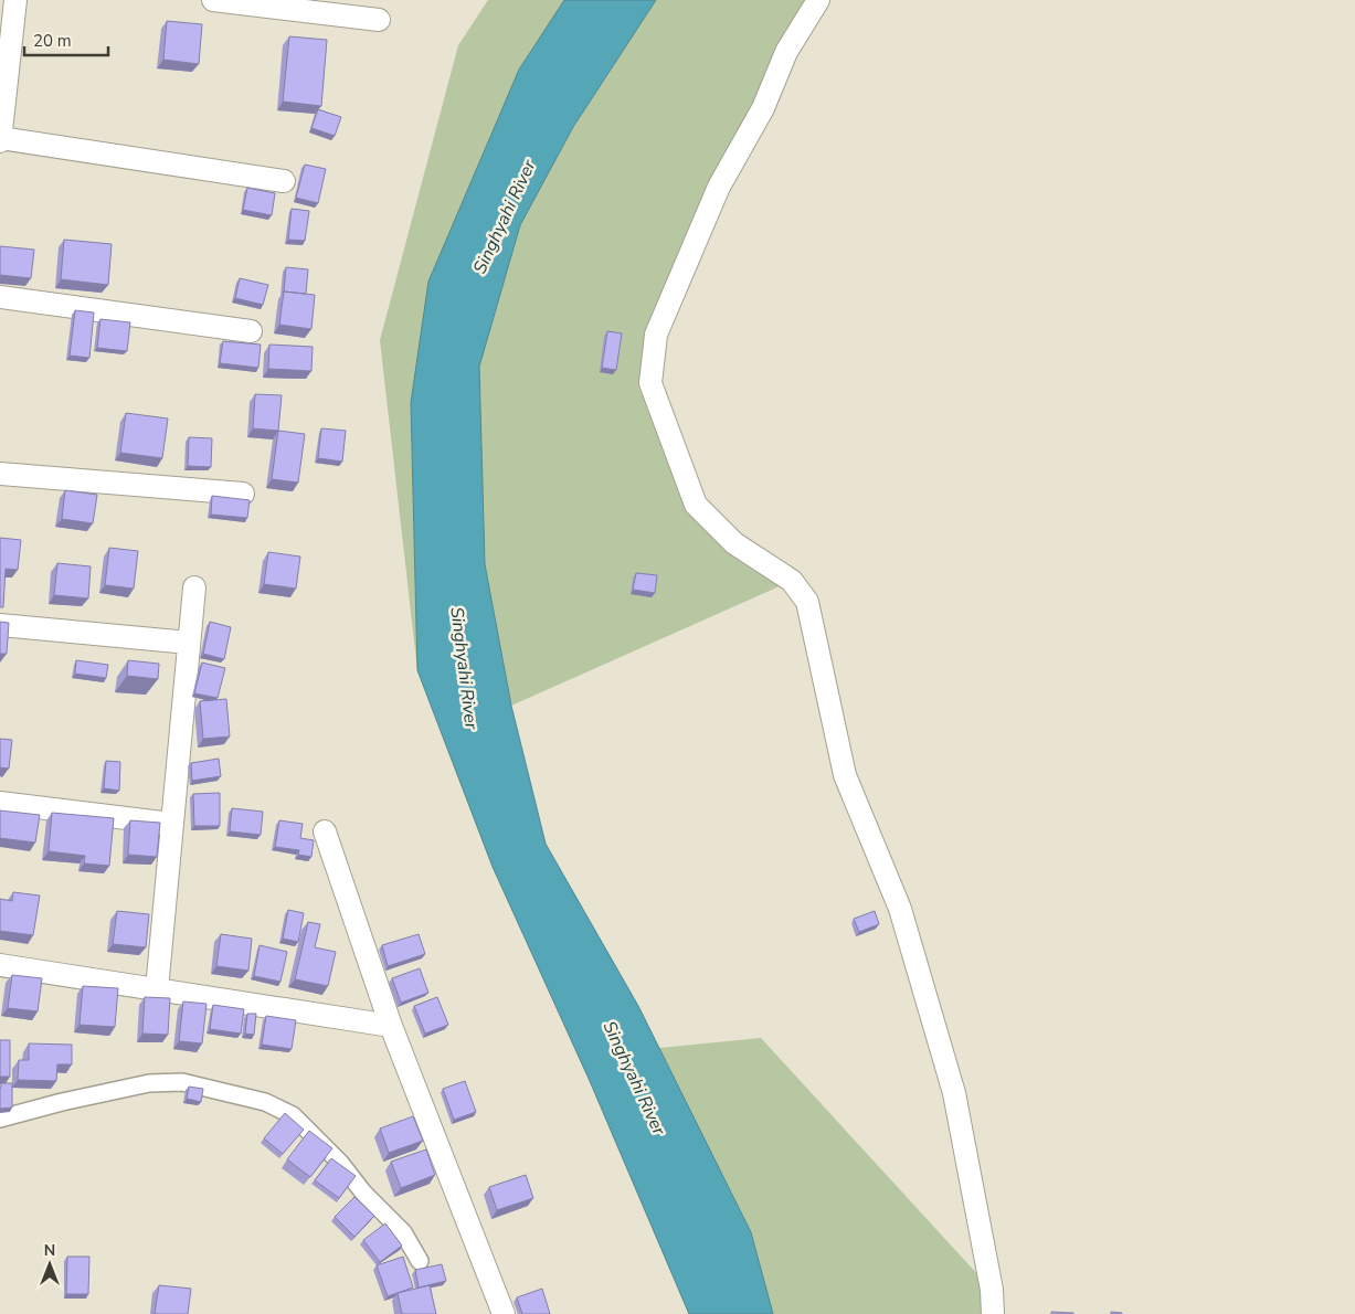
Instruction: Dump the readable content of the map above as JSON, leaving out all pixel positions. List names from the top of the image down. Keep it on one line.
{"water":["Singhyahi River"],"scale_bar":"20 m","north":"top"}
